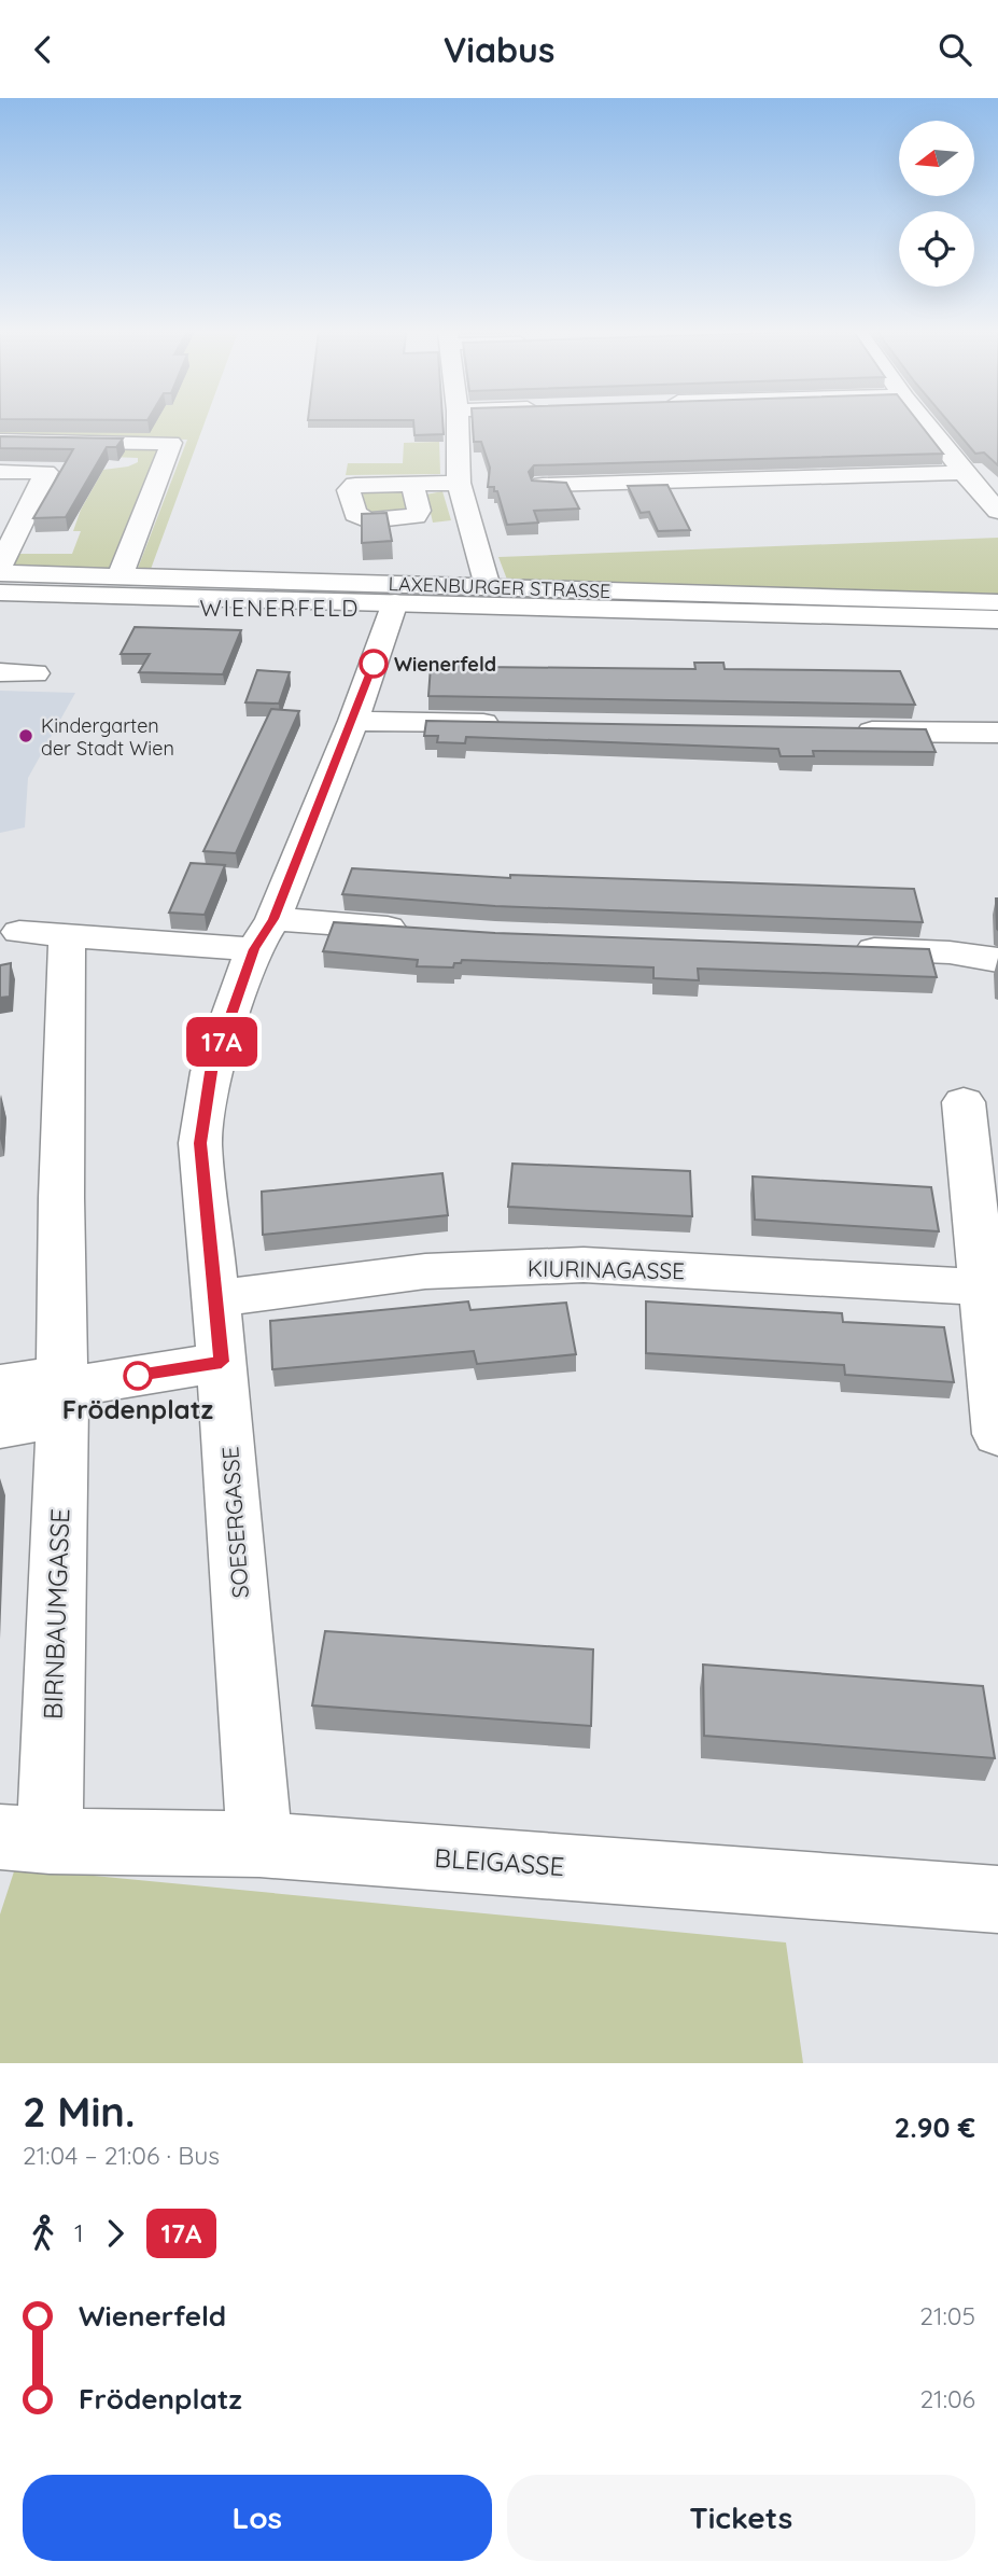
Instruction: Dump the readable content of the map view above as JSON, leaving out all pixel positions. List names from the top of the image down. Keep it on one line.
{"streets":{"street":["LAXENBURGER STRASSE","KIURINAGASSE","SOESERGASSE","BIRNBAUMGASSE","BLEIGASSE"]},"crossings":[["LAXENBURGER STRASSE","SOESERGASSE"],["KIURINAGASSE","SOESERGASSE"],["SOESERGASSE","BLEIGASSE"],["BIRNBAUMGASSE","BLEIGASSE"]],"districts":["WIENERFELD"],"places":["Wienerfeld","Kindergarten der Stadt Wien","Frödenplatz"],"lines":["bus line 17A"],"north":"left","page":{"header":"Viabus","on_map":"17A","heading":["2 Min.","21:04 – 21:06 · Bus","2.90 €"],"legs":["1","17A"],"list":[{"name":"Wienerfeld","value":"21:05"},{"name":"Frödenplatz","value":"21:06"}],"buttons":["Los","Tickets"]}}
